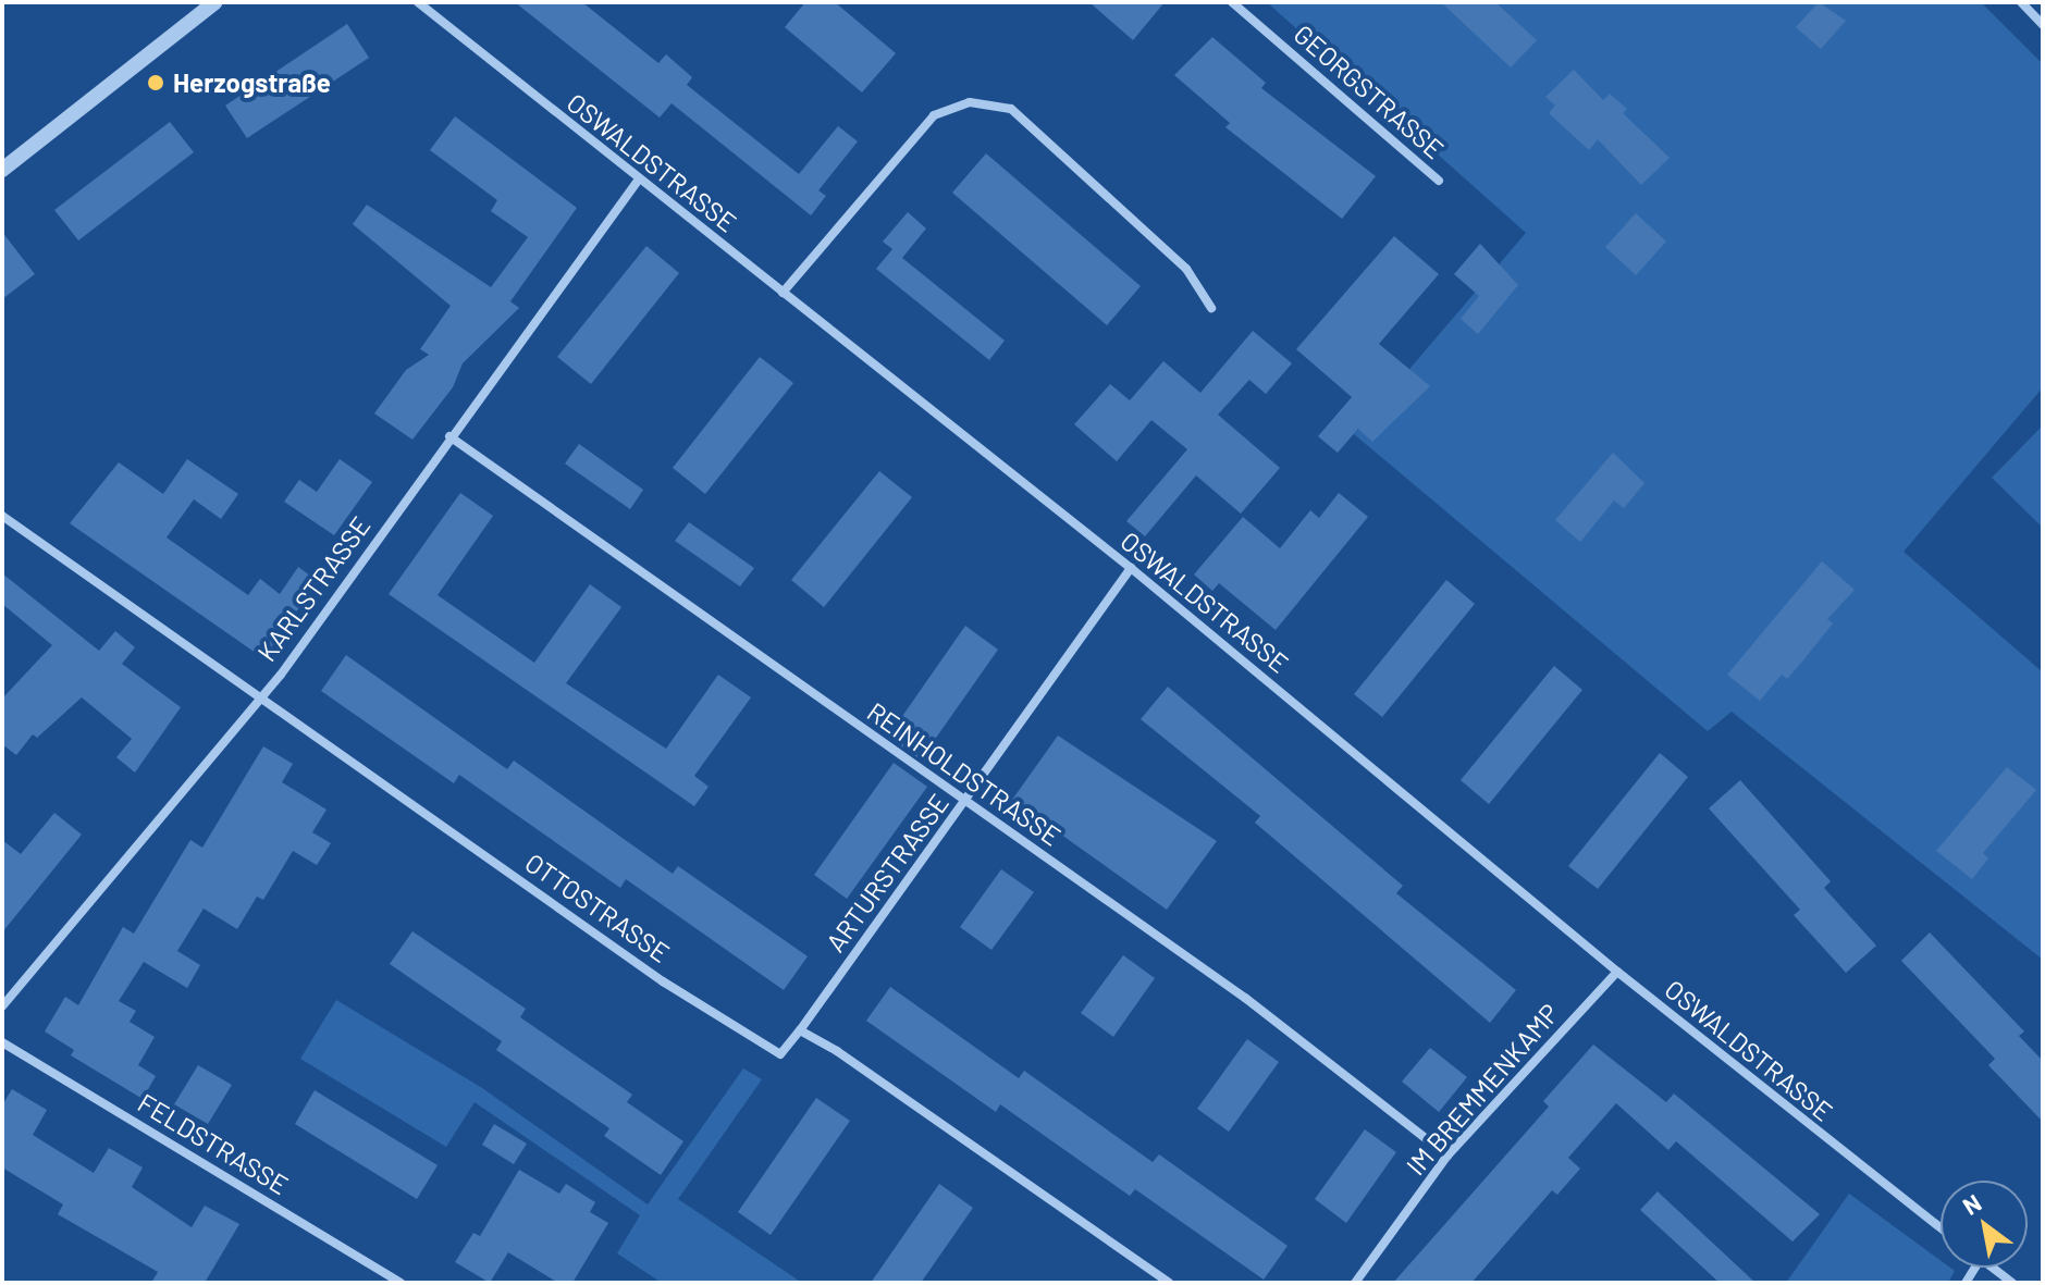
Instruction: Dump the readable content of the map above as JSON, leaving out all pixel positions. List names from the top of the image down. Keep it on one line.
{"streets":{"street":["GEORGSTRASSE","OSWALDSTRASSE","KARLSTRASSE","REINHOLDSTRASSE","ARTURSTRASSE","OTTOSTRASSE","IM BREMMENKAMP","FELDSTRASSE"]},"crossings":[["OSWALDSTRASSE","KARLSTRASSE"],["OSWALDSTRASSE","ARTURSTRASSE"],["OSWALDSTRASSE","IM BREMMENKAMP"],["KARLSTRASSE","REINHOLDSTRASSE"],["KARLSTRASSE","OTTOSTRASSE"],["REINHOLDSTRASSE","ARTURSTRASSE"],["REINHOLDSTRASSE","IM BREMMENKAMP"],["ARTURSTRASSE","OTTOSTRASSE"]],"places":["Herzogstraße"],"north":"top left"}
